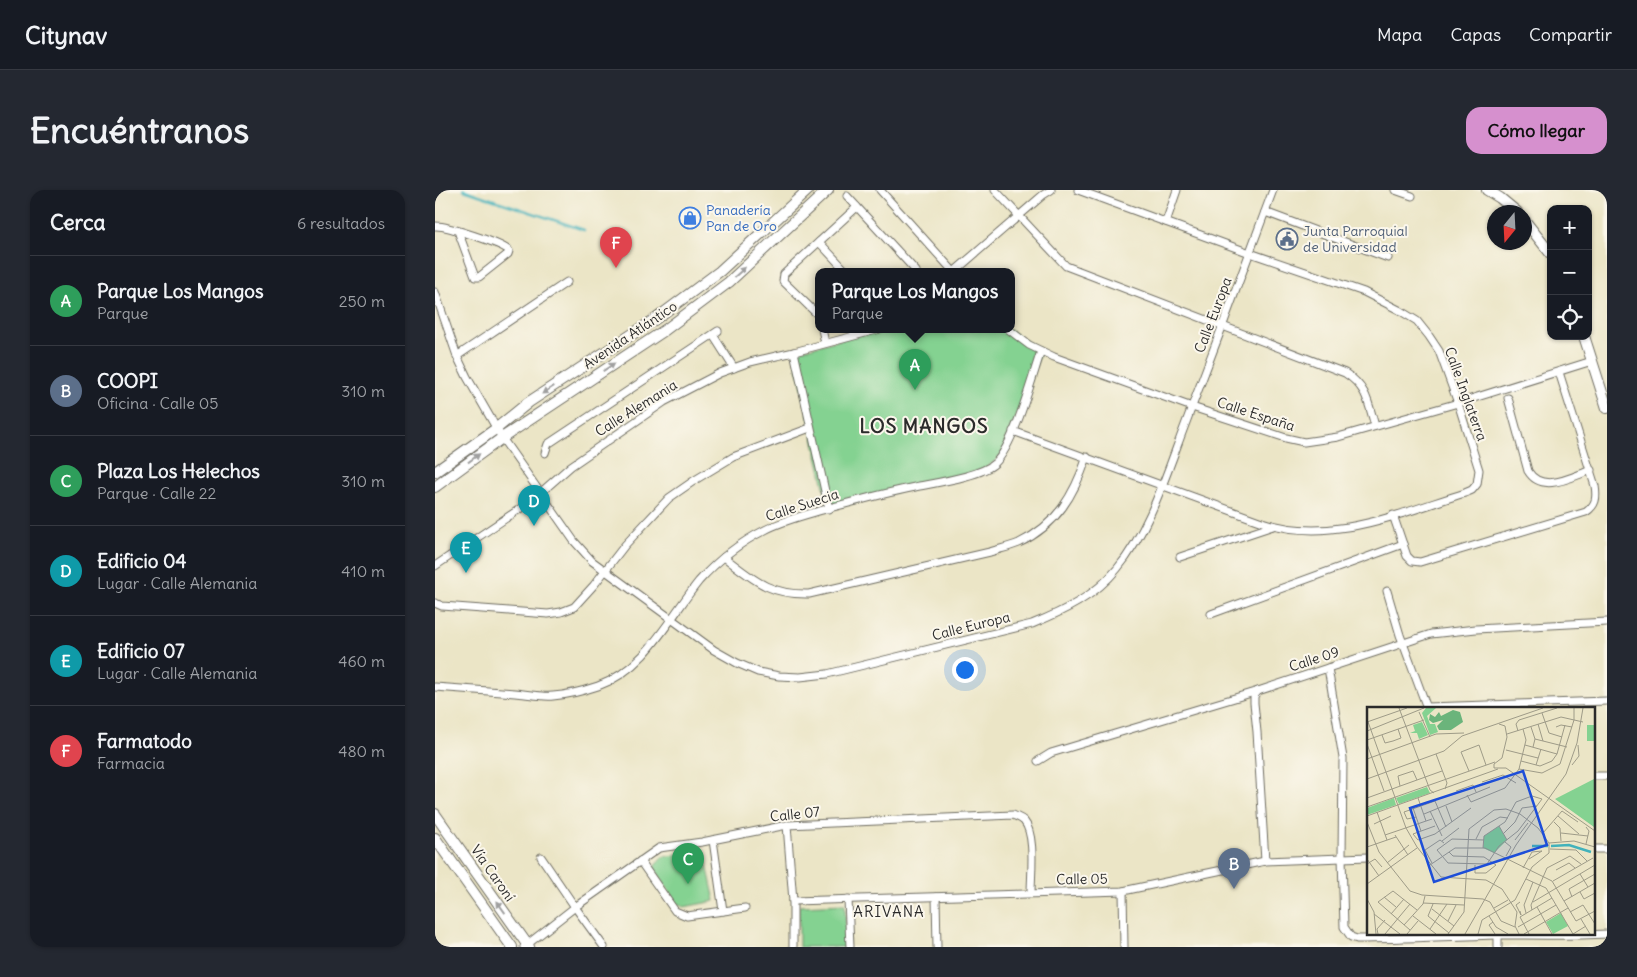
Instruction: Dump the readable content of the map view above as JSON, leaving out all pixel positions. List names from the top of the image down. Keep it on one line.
{"streets":{"main road":["Avenida Atlántico","Vía Caroní"],"street":["Calle Europa","Calle Inglaterra","Calle Alemania","Calle España","Calle Suecia","Calle 09","Calle 07","Calle 05"]},"crossings":[["Calle Europa","Avenida Atlántico"],["Calle Europa","Calle Inglaterra"],["Calle Europa","Calle Alemania"],["Calle Europa","Calle España"],["Calle Europa","Calle Suecia"],["Calle Inglaterra","Calle España"],["Calle España","Calle Suecia"],["Calle 07","Vía Caroní"],["Calle 07","Calle 05"]],"districts":["LOS MANGOS","ARIVANA"],"places":{"shop":["Panadería Pan de Oro"],"public building":["Junta Parroquial de Universidad"]},"north":"bottom","page":{"header":"Citynav","nav":["Mapa","Capas","Compartir"],"buttons":"Cómo llegar","title":"Encuéntranos","heading":["Cerca","6 resultados"],"map_buttons":["+","−"],"pins":["F","A","D","E","C","B"],"list":[{"mark":"A","name":"Parque Los Mangos","note":"Parque","value":"250 m"},{"mark":"B","name":"COOPI","note":"Oficina · Calle 05","value":"310 m"},{"mark":"C","name":"Plaza Los Helechos","note":"Parque · Calle 22","value":"310 m"},{"mark":"D","name":"Edificio 04","note":"Lugar · Calle Alemania","value":"410 m"},{"mark":"E","name":"Edificio 07","note":"Lugar · Calle Alemania","value":"460 m"},{"mark":"F","name":"Farmatodo","note":"Farmacia","value":"480 m"}],"popup":["Parque Los Mangos","Parque"]}}
